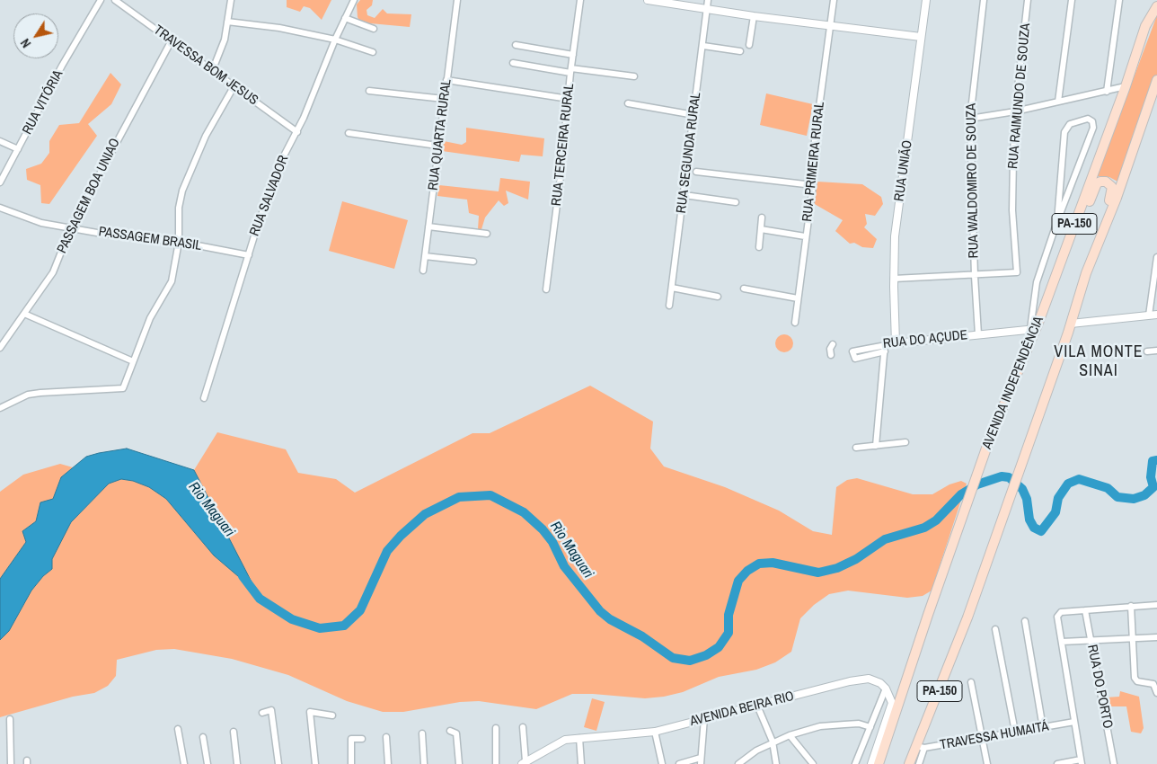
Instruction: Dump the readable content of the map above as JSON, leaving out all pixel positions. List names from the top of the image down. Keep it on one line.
{"streets":{"main road":["PA-150","AVENIDA INDEPENDÊNCIA"],"street":["TRAVESSA BOM JESUS","RUA RAIMUNDO DE SOUZA","RUA VITÓRIA","RUA QUARTA RURAL","RUA TERCEIRA RURAL","RUA SEGUNDA RURAL","RUA PRIMEIRA RURAL","RUA UNIÃO","RUA WALDOMIRO DE SOUZA","PASSAGEM BOA UNIAO","RUA SALVADOR","PASSAGEM BRASIL","RUA DO AÇUDE","RUA DO PORTO","AVENIDA BEIRA RIO","TRAVESSA HUMAITÁ"]},"crossings":[["TRAVESSA BOM JESUS","PASSAGEM BOA UNIAO"],["TRAVESSA BOM JESUS","RUA SALVADOR"],["RUA RAIMUNDO DE SOUZA","RUA WALDOMIRO DE SOUZA"],["RUA UNIÃO","RUA DO AÇUDE"],["RUA WALDOMIRO DE SOUZA","RUA DO AÇUDE"],["PASSAGEM BOA UNIAO","PASSAGEM BRASIL"],["RUA SALVADOR","PASSAGEM BRASIL"],["PA-150","TRAVESSA HUMAITÁ"],["RUA DO AÇUDE","AVENIDA INDEPENDÊNCIA"]],"districts":["VILA MONTE SINAI"],"water":["Rio Maguari"],"north":"bottom left"}
